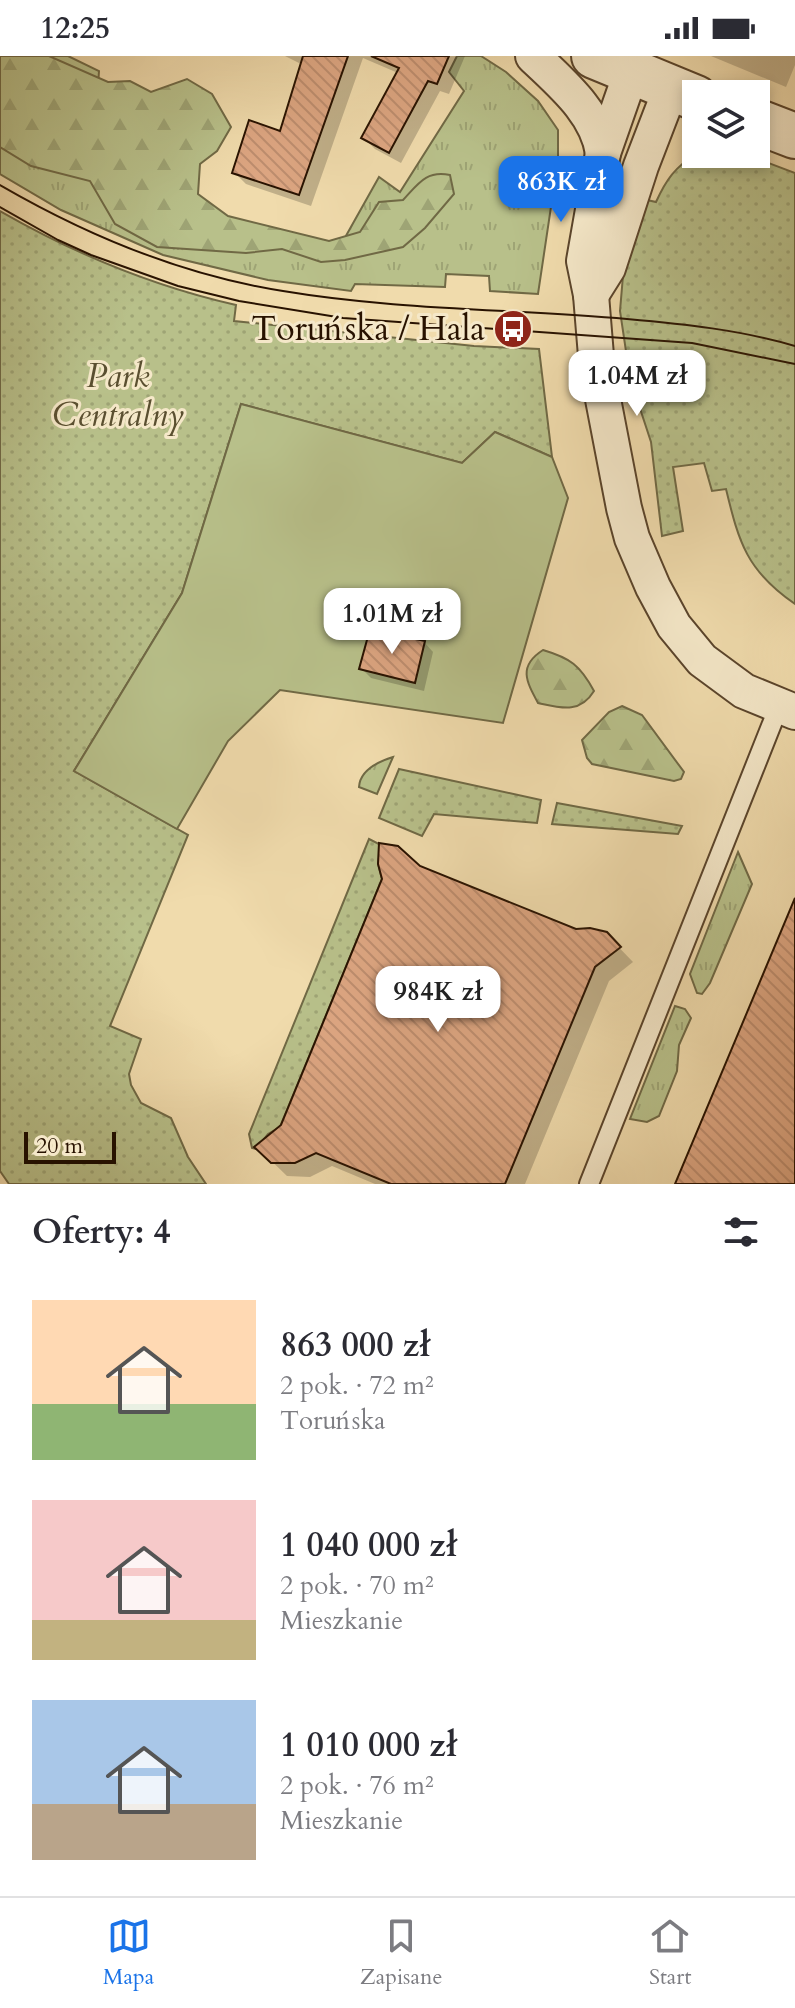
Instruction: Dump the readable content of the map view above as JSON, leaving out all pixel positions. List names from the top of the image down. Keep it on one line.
{"parks":["Park Centralny"],"places":{"bus stop":["Toruńska / Hala"]},"scale_bar":"20 m","page":{"status":"12:25","price":["863K zł","1.04M zł","1.01M zł","984K zł"],"scale":"20 m","heading":"Oferty: 4","list":[{"name":"863 000 zł","note":"2 pok. · 72 m² · Toruńska"},{"name":"1 040 000 zł","note":"2 pok. · 70 m² · Mieszkanie"},{"name":"1 010 000 zł","note":"2 pok. · 76 m² · Mieszkanie"}],"tabs":["Mapa","Zapisane","Start"]}}
